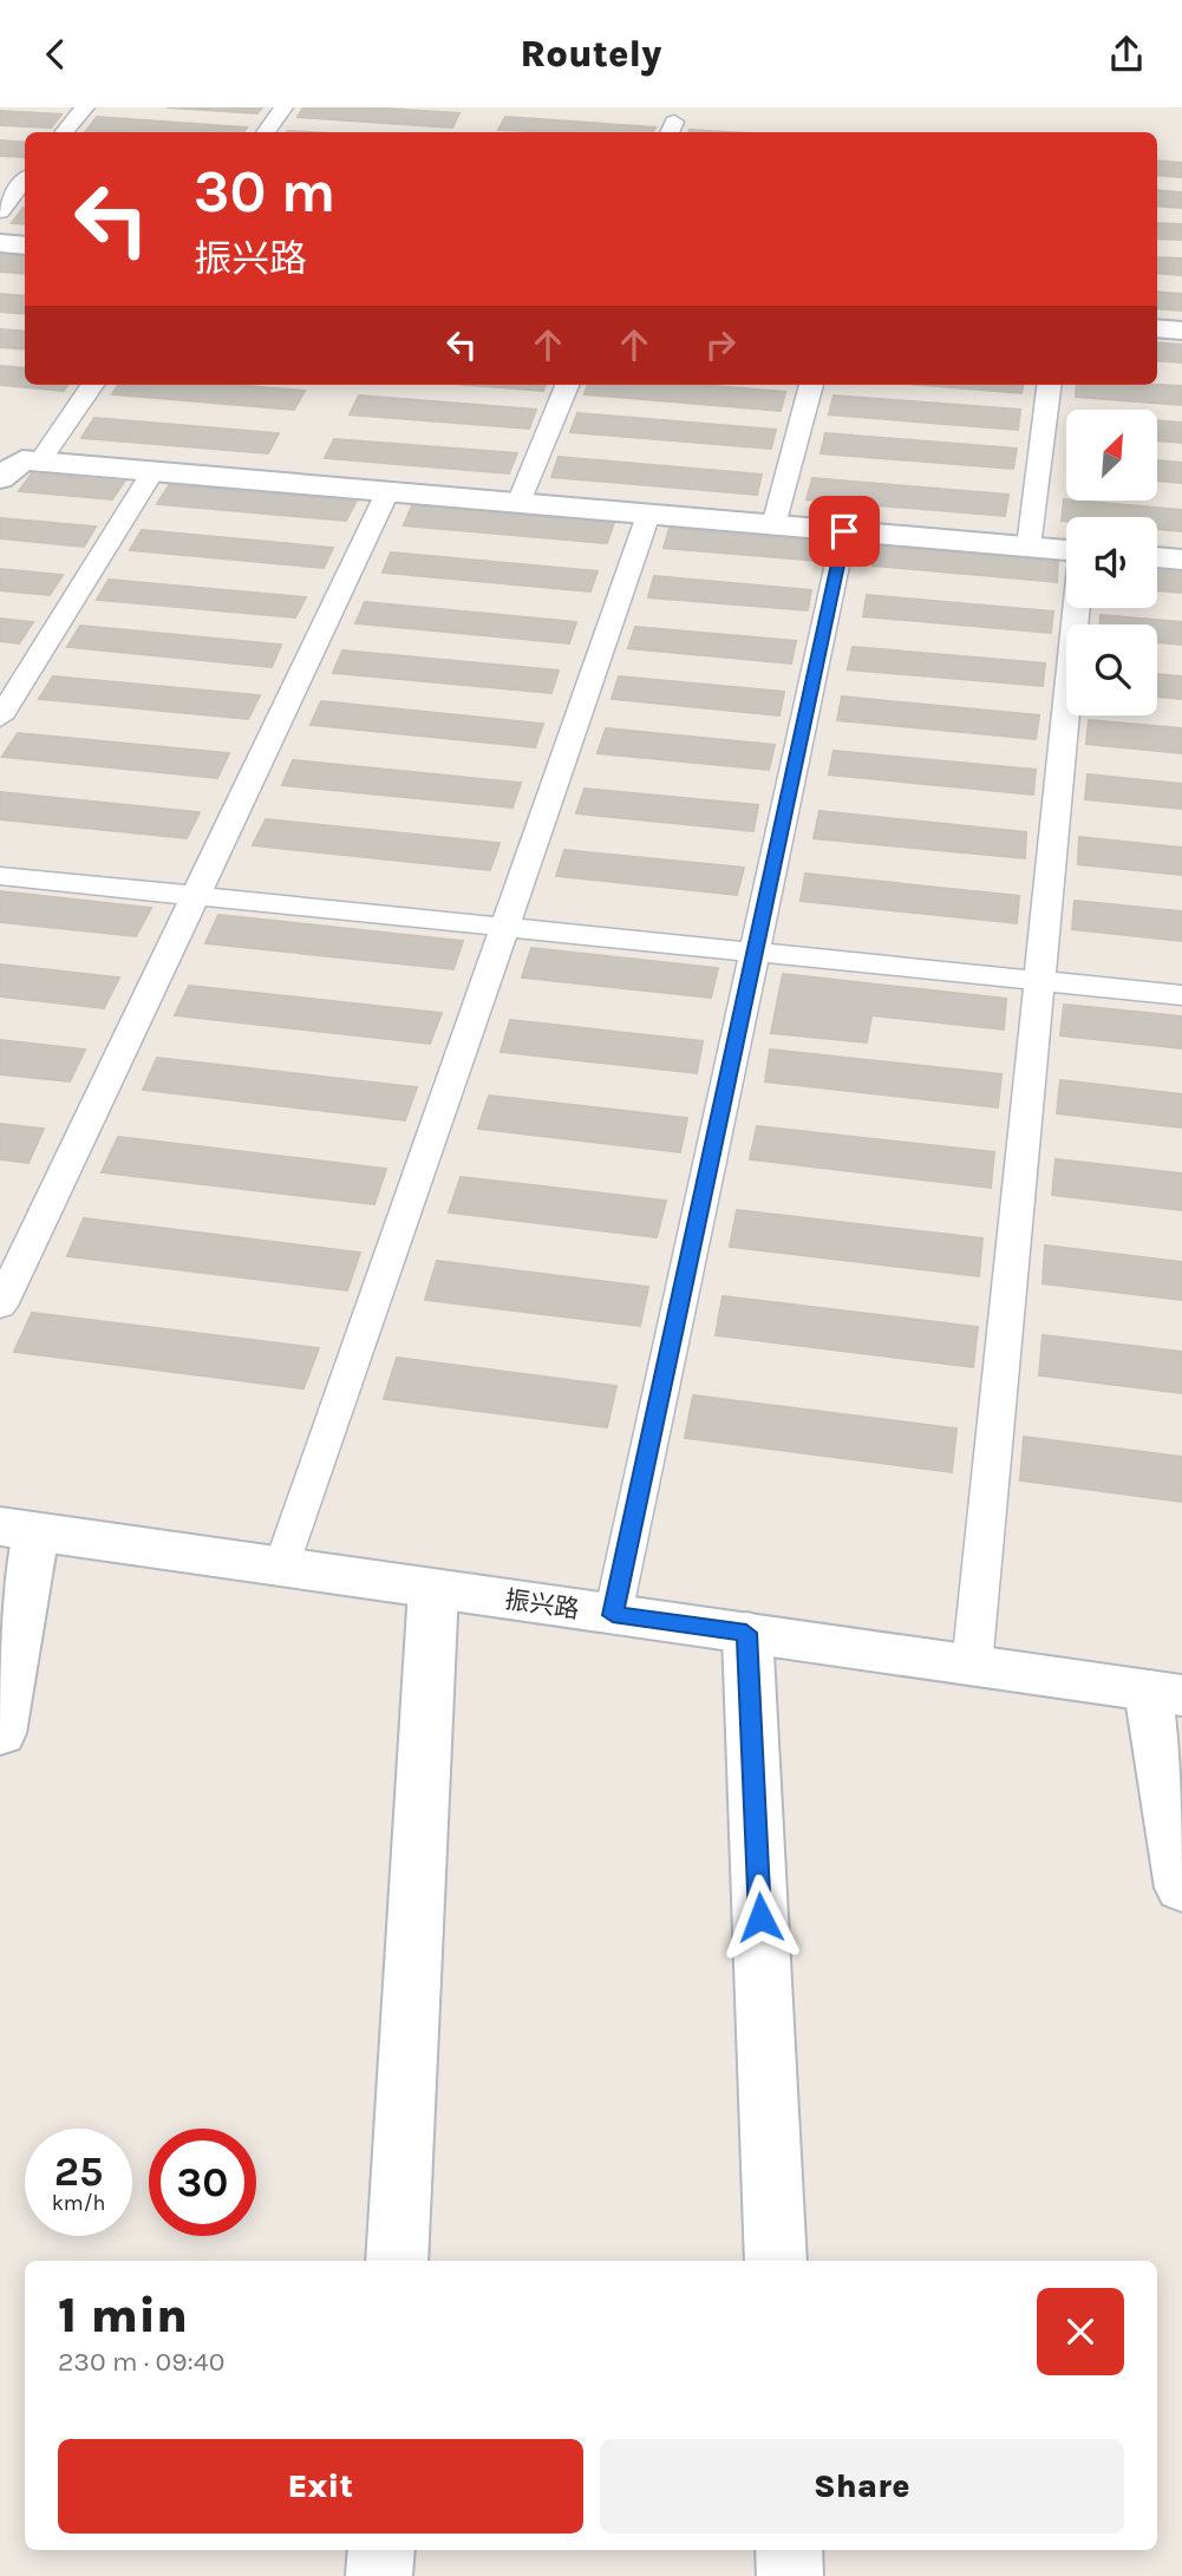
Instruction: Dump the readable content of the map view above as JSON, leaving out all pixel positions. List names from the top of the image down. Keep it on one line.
{"streets":{"street":["振兴路"]},"north":"top right","page":{"header":"Routely","turn":["30 m","振兴路"],"speed":"25 km/h","limit":"30","heading":["1 min","230 m · 09:40"],"buttons":["Exit","Share"]}}
